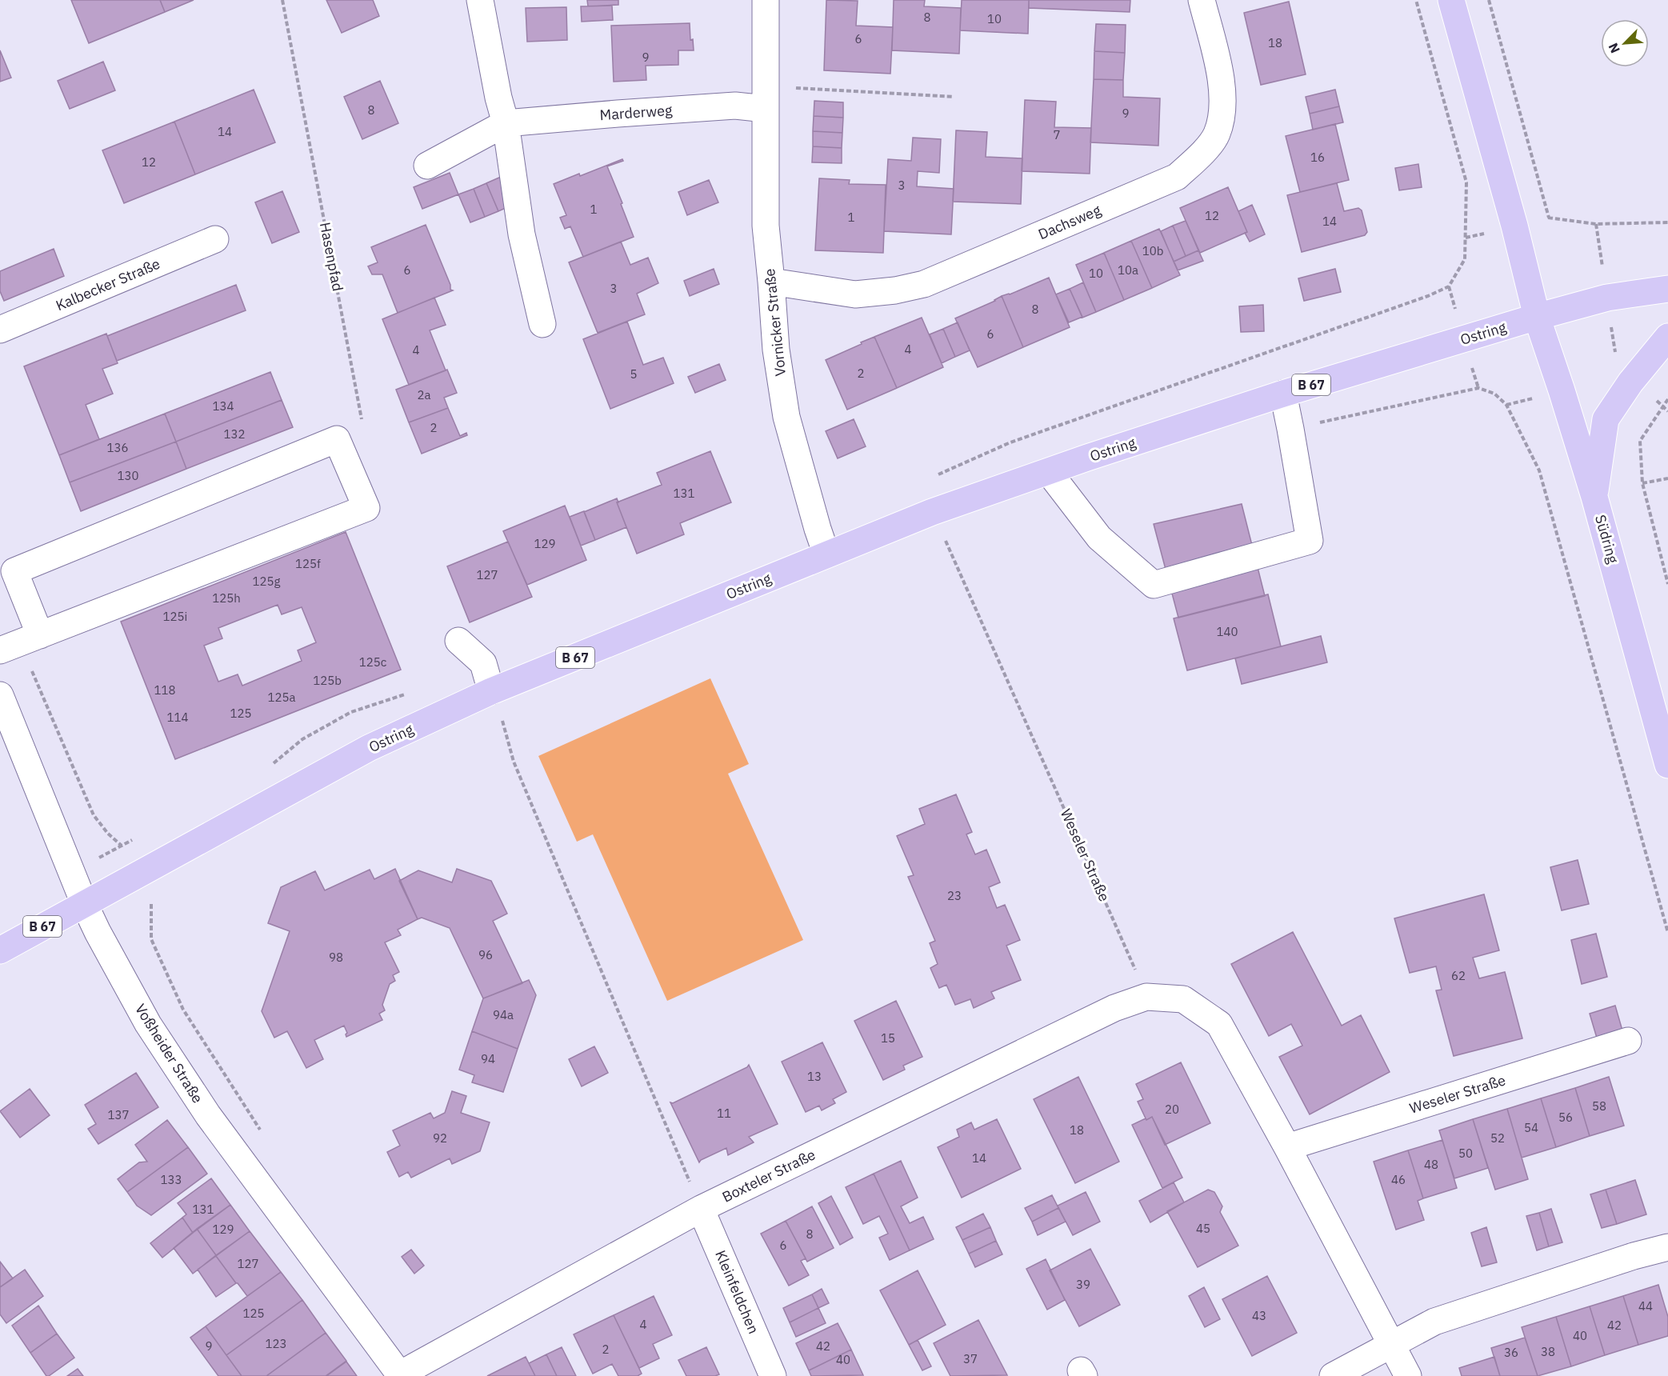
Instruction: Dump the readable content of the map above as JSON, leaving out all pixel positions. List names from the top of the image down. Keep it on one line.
{"streets":{"main road":["Ostring","B 67","Südring"],"street":["Marderweg","Dachsweg","Kalbecker Straße","Vornicker Straße","Weseler Straße","Voßheider Straße","Boxteler Straße","Kleinfeldchen"],"path":["Hasenpfad"]},"crossings":[["Marderweg","Vornicker Straße"],["Dachsweg","Vornicker Straße"],["Vornicker Straße","Ostring"],["Ostring","B 67"],["Ostring","Südring"],["Ostring","Weseler Straße"],["Ostring","Voßheider Straße"],["B 67","Südring"],["Weseler Straße","Boxteler Straße"],["Voßheider Straße","Boxteler Straße"],["Boxteler Straße","Kleinfeldchen"]],"house_numbers":["8","10","6","18","9","8","9","14","7","16","12","3","1","12","1","14","10b","6","10a","10","3","8","6","4","4","2","5","2a","134","2","132","136","130","131","129","125f","127","125g","125h","125i","140","125c","125b","118","125a","125","114","23","96","98","62","94a","15","94","13","58","20","11","137","56","54","18","92","52","50","14","48","133","46","131","45","129","8","6","127","39","44","125","43","4","42","40","123","9","42","2","38","36","37","40"],"north":"bottom left"}
